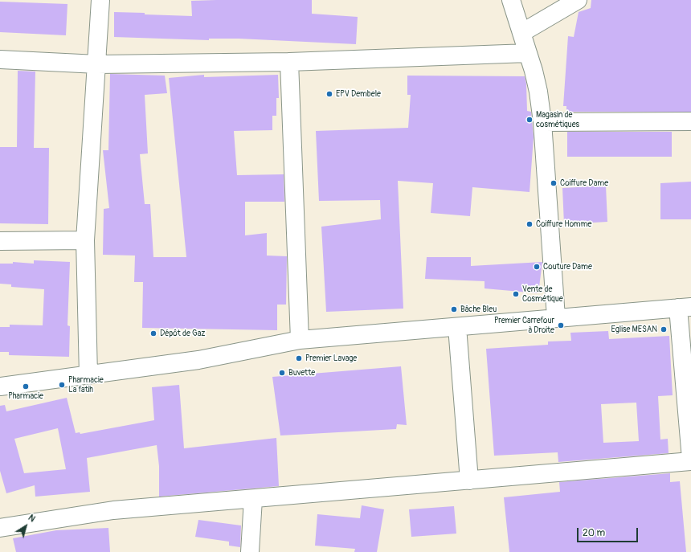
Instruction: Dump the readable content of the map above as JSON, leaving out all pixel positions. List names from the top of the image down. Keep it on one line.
{"places":["EPV Dembele","Magasin de cosmétiques","Coiffure Dame","Coiffure Homme","Couture Dame","Vente de Cosmétique","Bâche Bleu","Premier Carrefour à Droite","Eglise MESAN","Dépôt de Gaz","Premier Lavage","Buvette","Pharmacie La fatih","Pharmacie"],"scale_bar":"20 m","north":"top right"}
